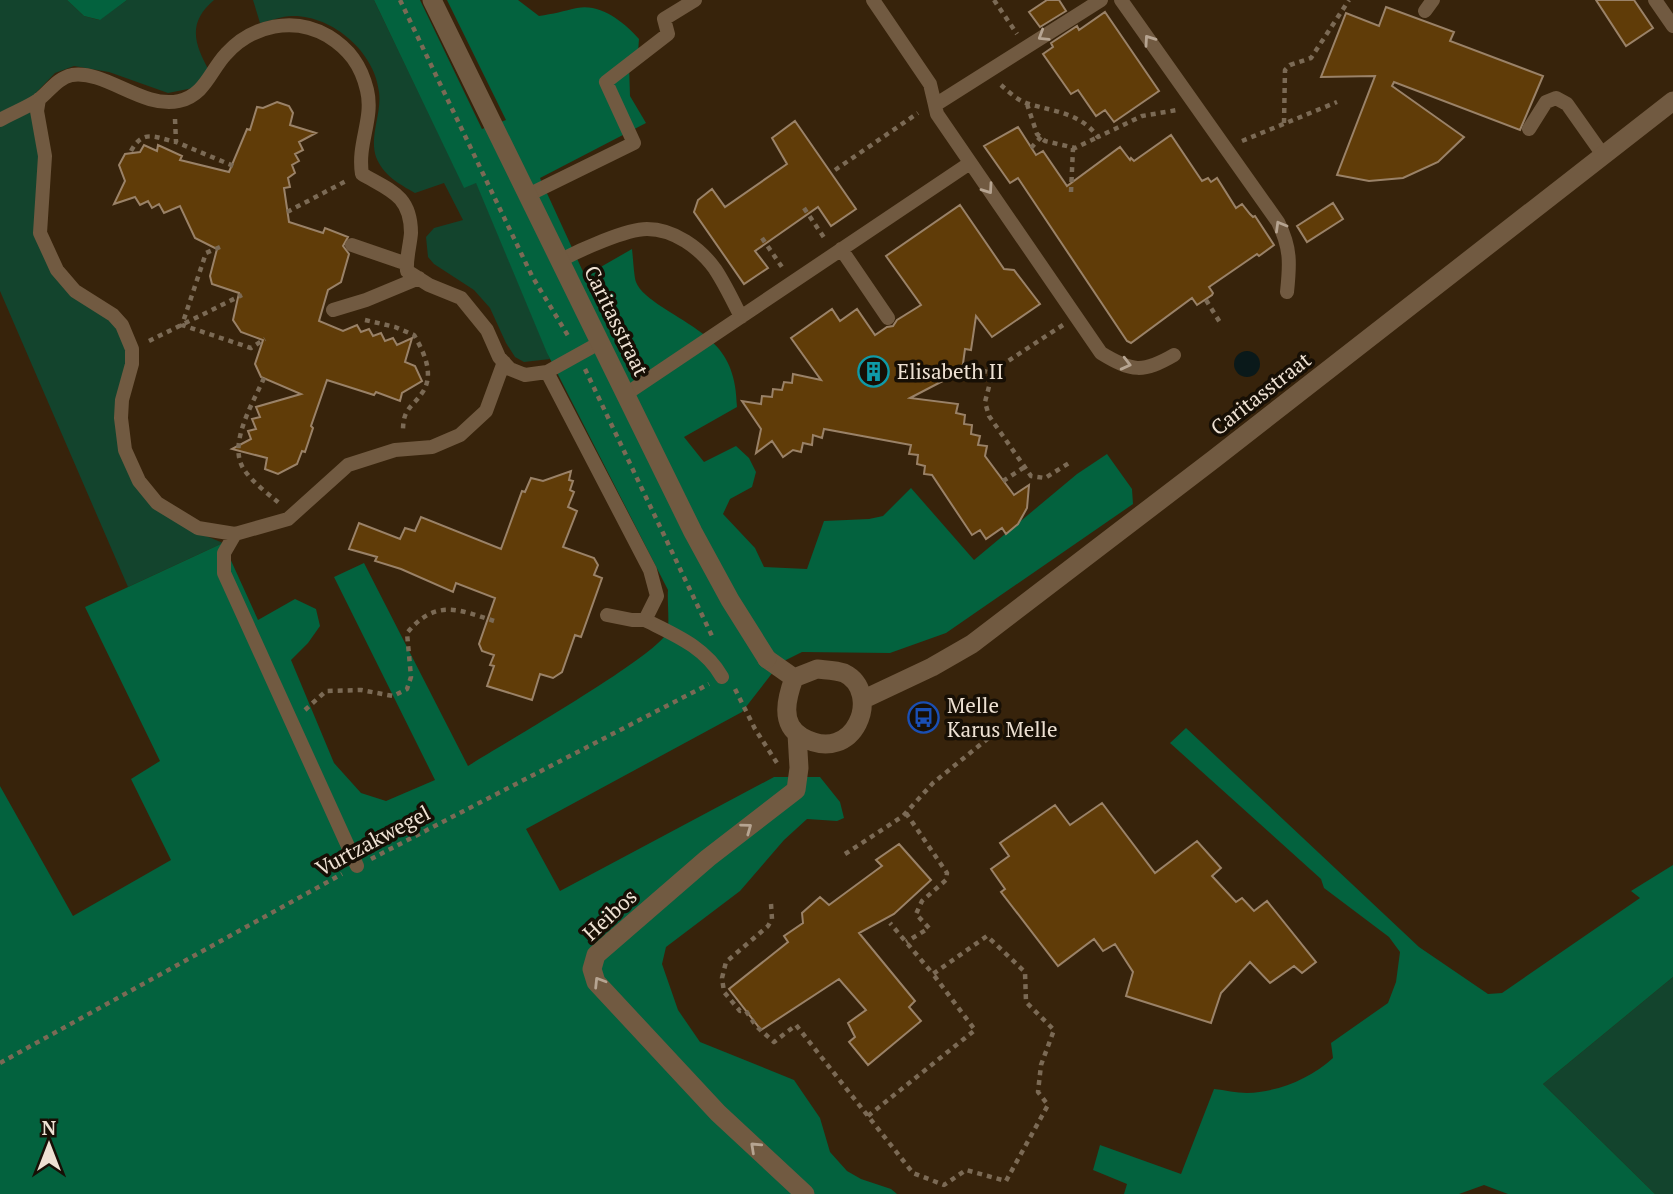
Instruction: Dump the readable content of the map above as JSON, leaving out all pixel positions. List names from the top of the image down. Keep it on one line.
{"streets":{"street":["Caritasstraat","Heibos"],"path":["Vurtzakwegel"]},"crossings":[["Caritasstraat","Heibos"]],"places":{"building":["Elisabeth II"],"bus stop":["Melle Karus Melle"]},"north":"top"}
